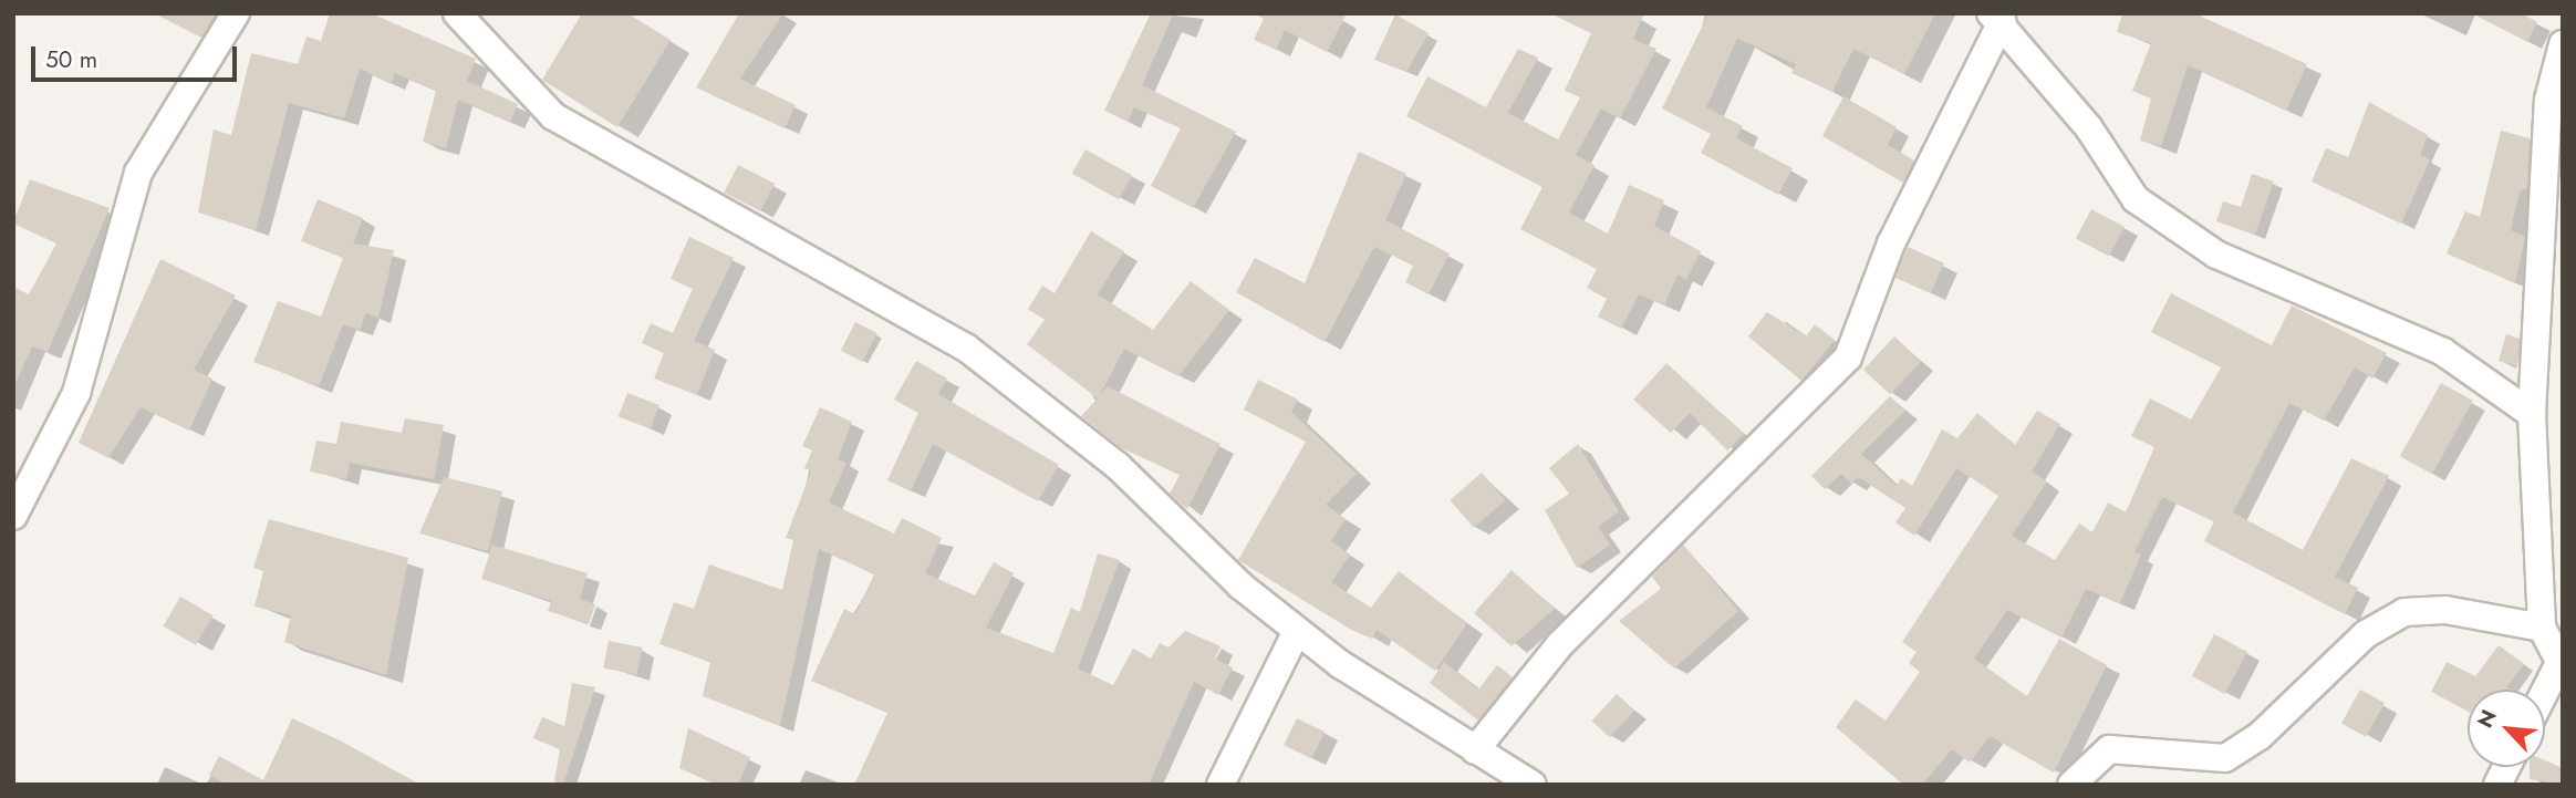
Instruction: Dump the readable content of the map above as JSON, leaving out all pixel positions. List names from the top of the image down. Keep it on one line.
{"scale_bar":"50 m","north":"top left"}
